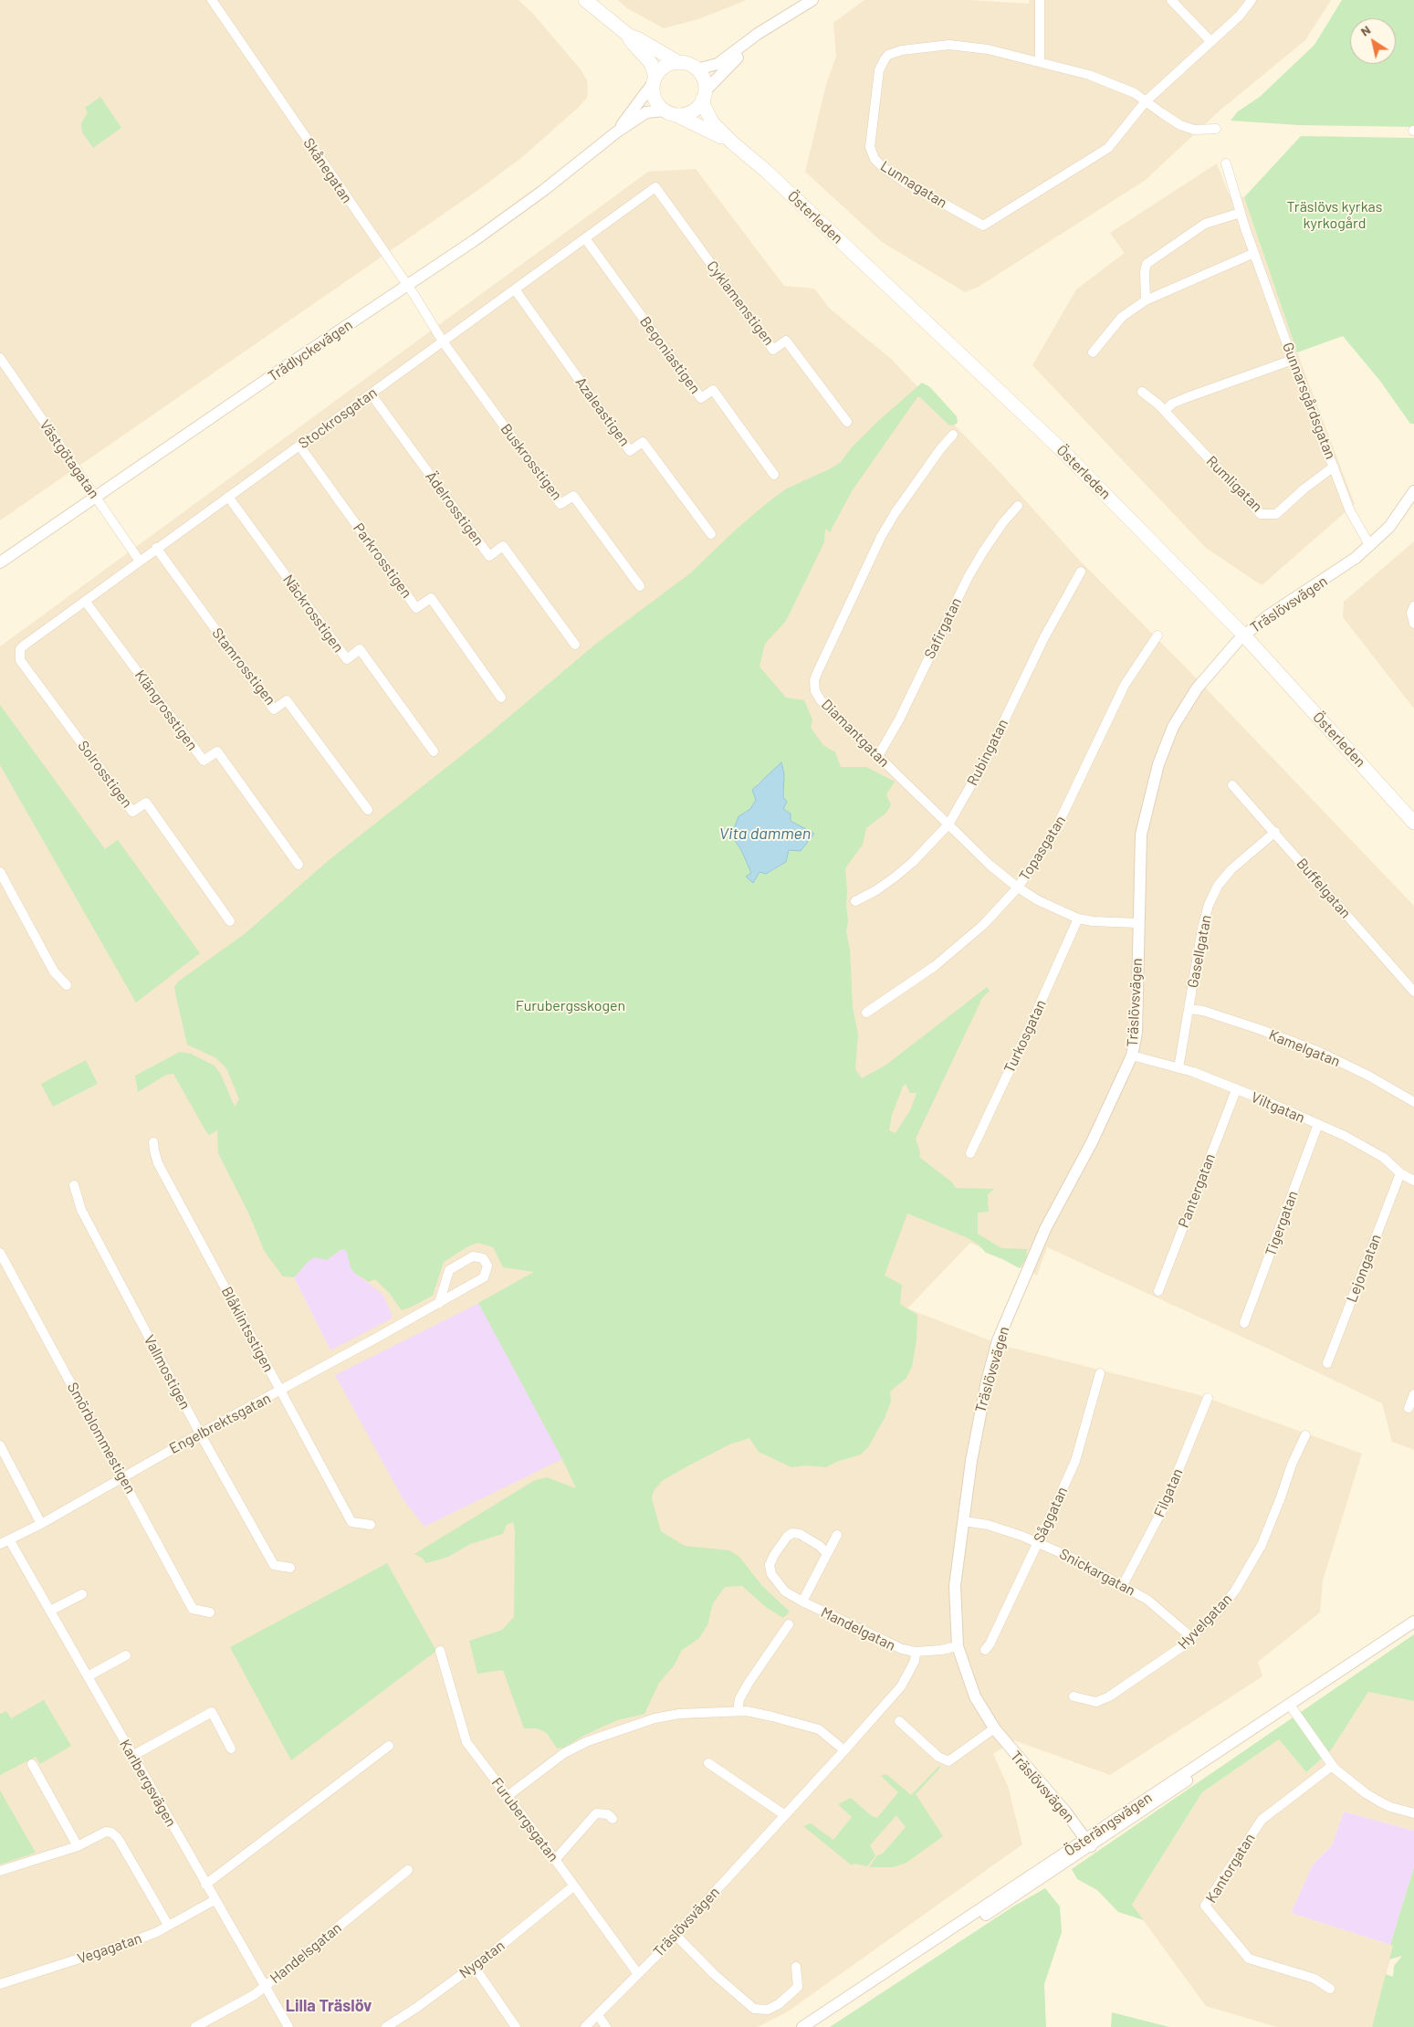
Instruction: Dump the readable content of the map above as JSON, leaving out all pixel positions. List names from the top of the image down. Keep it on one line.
{"streets":{"main road":["Österleden","Trädlyckevägen"],"street":["Skånegatan","Lunnagatan","Cyklamenstigen","Begoniastigen","Gunnarsgårdsgatan","Azaleastigen","Stockrosgatan","Västgötagatan","Buskrosstigen","Rumligatan","Ädelrosstigen","Parkrosstigen","Träslövsvägen","Näckrosstigen","Safirgatan","Stamrosstigen","Klängrosstigen","Diamantgatan","Rubingatan","Solrosstigen","Topasgatan","Buffelgatan","Gasellgatan","Turkosgatan","Kamelgatan","Viltgatan","Pantergatan","Tigergatan","Lejongatan","Blåklintsstigen","Vallmostigen","Engelbrektsgatan","Smörblommestigen","Filgatan","Såggatan","Snickargatan","Hyvelgatan","Mandelgatan","Karlbergsvägen","Furubergsgatan","Österängsvägen","Kantorgatan","Vegagatan","Handelsgatan","Nygatan"]},"crossings":[["Skånegatan","Trädlyckevägen"],["Skånegatan","Stockrosgatan"],["Skånegatan","Buskrosstigen"],["Österleden","Trädlyckevägen"],["Österleden","Träslövsvägen"],["Cyklamenstigen","Stockrosgatan"],["Trädlyckevägen","Västgötagatan"],["Begoniastigen","Stockrosgatan"],["Gunnarsgårdsgatan","Rumligatan"],["Gunnarsgårdsgatan","Träslövsvägen"],["Azaleastigen","Stockrosgatan"],["Stockrosgatan","Västgötagatan"],["Stockrosgatan","Buskrosstigen"],["Stockrosgatan","Ädelrosstigen"],["Stockrosgatan","Parkrosstigen"],["Stockrosgatan","Näckrosstigen"],["Stockrosgatan","Stamrosstigen"],["Stockrosgatan","Klängrosstigen"],["Stockrosgatan","Solrosstigen"],["Träslövsvägen","Diamantgatan"],["Träslövsvägen","Viltgatan"],["Träslövsvägen","Snickargatan"],["Träslövsvägen","Mandelgatan"],["Träslövsvägen","Furubergsgatan"],["Träslövsvägen","Österängsvägen"],["Safirgatan","Diamantgatan"],["Diamantgatan","Rubingatan"],["Diamantgatan","Topasgatan"],["Diamantgatan","Turkosgatan"],["Buffelgatan","Gasellgatan"],["Gasellgatan","Kamelgatan"],["Gasellgatan","Viltgatan"],["Viltgatan","Pantergatan"],["Viltgatan","Tigergatan"],["Viltgatan","Lejongatan"],["Blåklintsstigen","Engelbrektsgatan"],["Vallmostigen","Engelbrektsgatan"],["Engelbrektsgatan","Smörblommestigen"],["Engelbrektsgatan","Karlbergsvägen"],["Filgatan","Snickargatan"],["Såggatan","Snickargatan"],["Snickargatan","Hyvelgatan"],["Karlbergsvägen","Vegagatan"],["Karlbergsvägen","Handelsgatan"],["Furubergsgatan","Nygatan"]],"districts":["Lilla Träslöv"],"water":["Vita dammen"],"parks":["Träslövs kyrkas kyrkogård","Furubergsskogen"],"north":"top left"}
